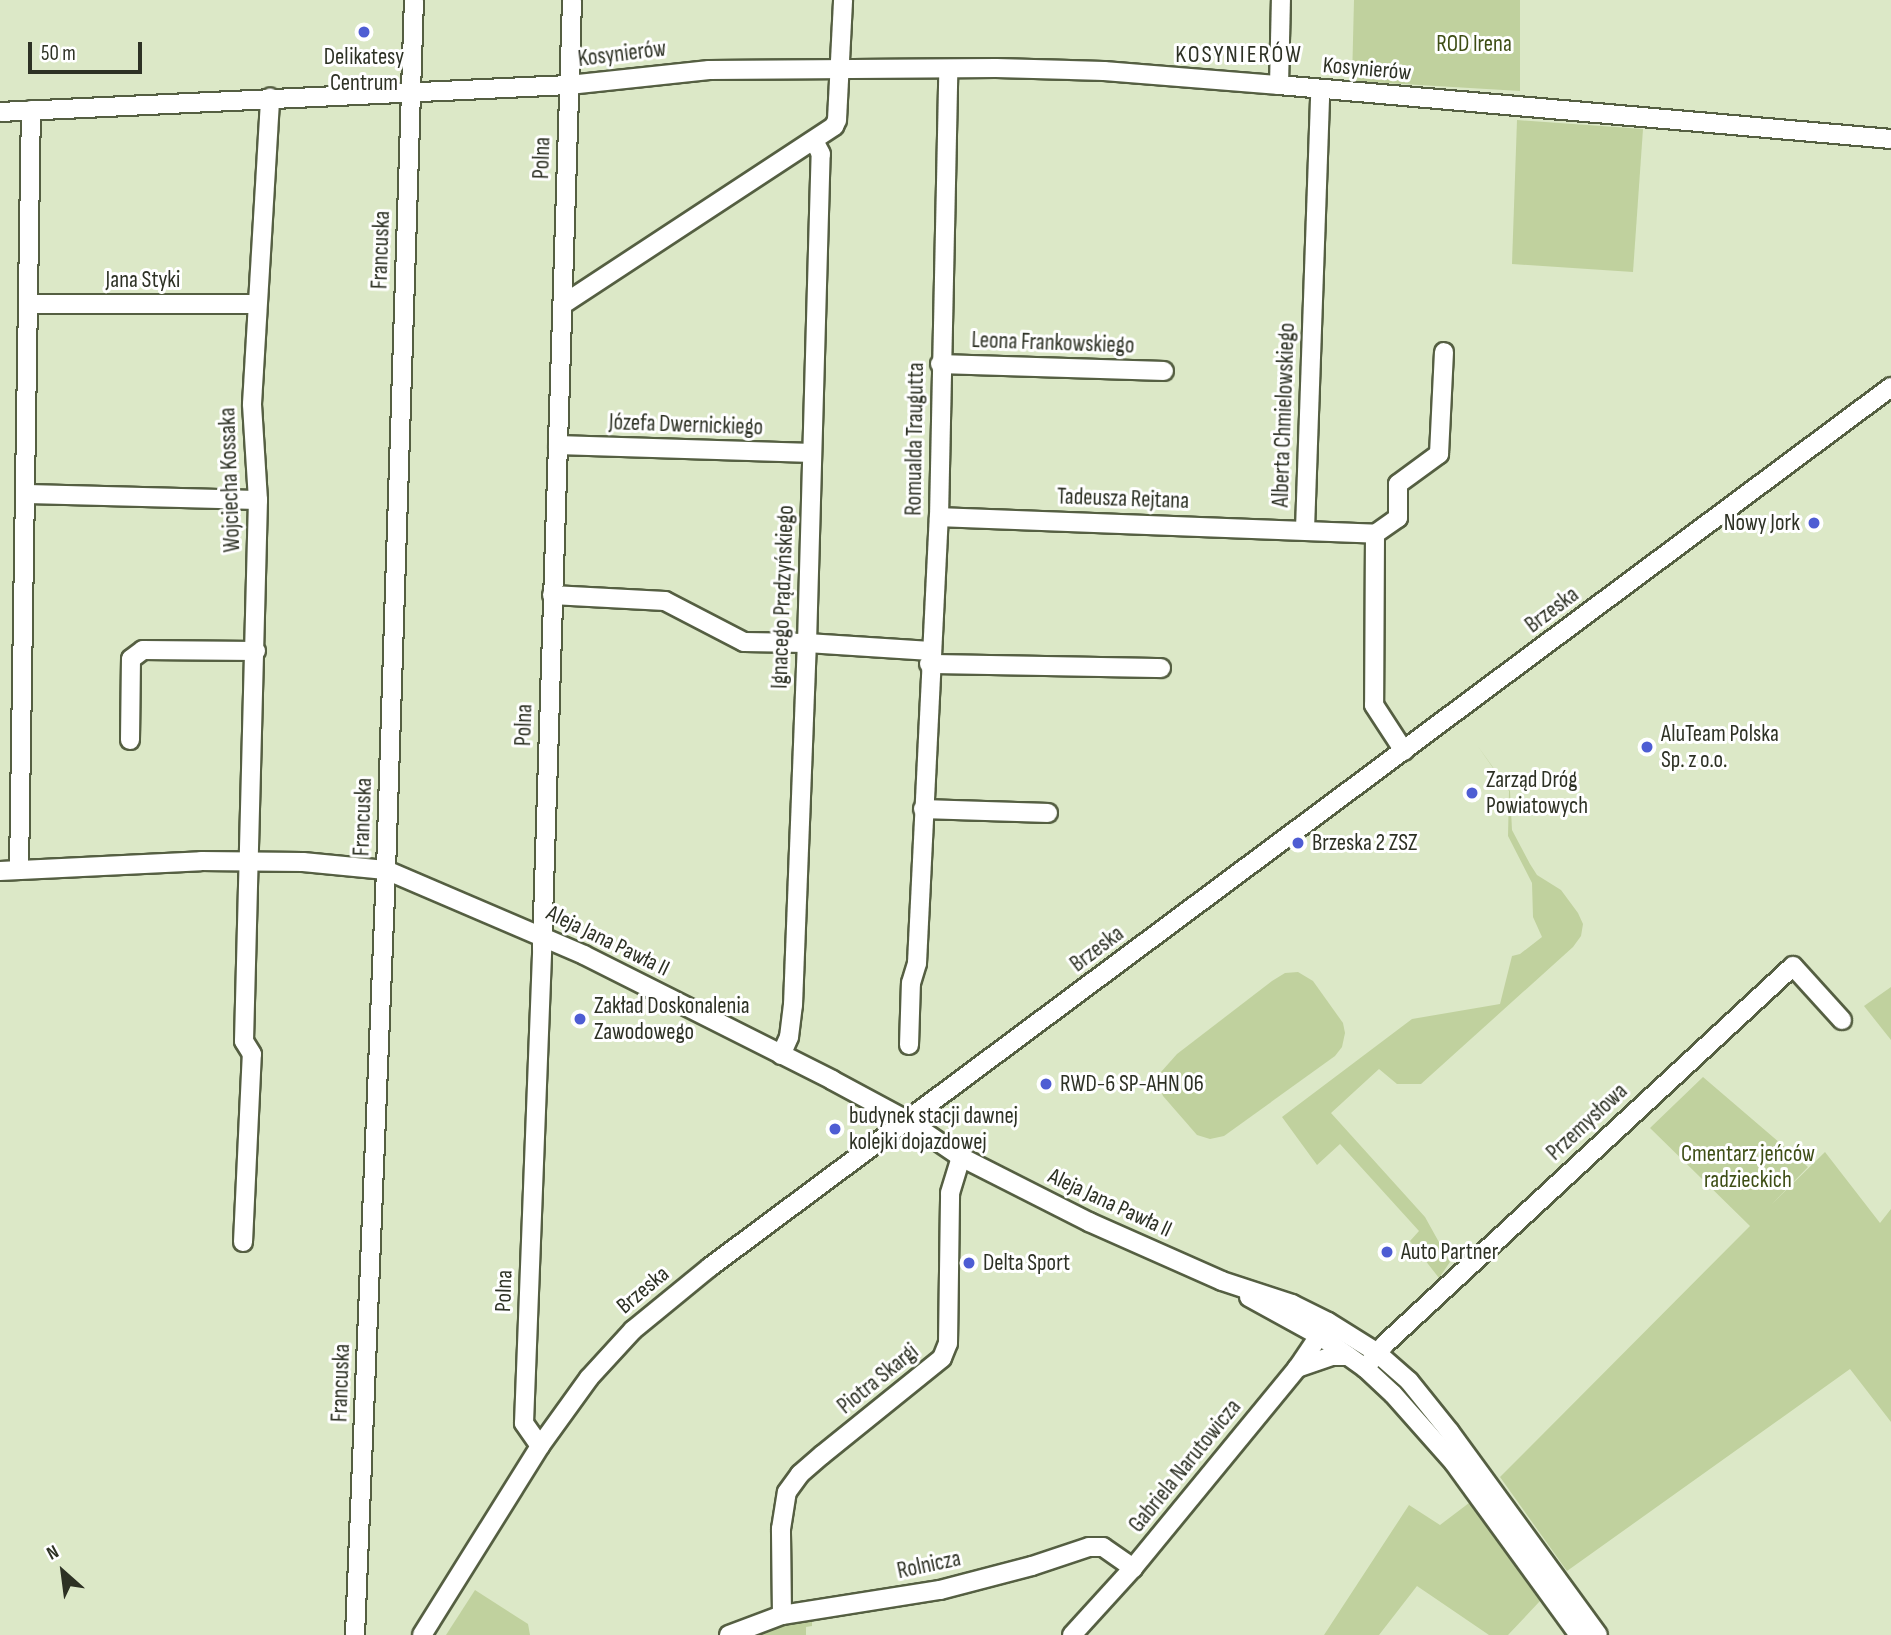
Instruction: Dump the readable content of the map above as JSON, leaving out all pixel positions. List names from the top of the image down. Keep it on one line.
{"streets":{"street":["Kosynierów","Polna","Francuska","Jana Styki","Leona Frankowskiego","Alberta Chmielowskiego","Józefa Dwernickiego","Romualda Traugutta","Wojciecha Kossaka","Tadeusza Rejtana","Ignacego Prądzyńskiego","Brzeska","Aleja Jana Pawła II","Przemysłowa","Piotra Skargi","Gabriela Narutowicza","Rolnicza"]},"crossings":[["Kosynierów","Polna"],["Kosynierów","Francuska"],["Kosynierów","Alberta Chmielowskiego"],["Kosynierów","Romualda Traugutta"],["Kosynierów","Wojciecha Kossaka"],["Polna","Józefa Dwernickiego"],["Polna","Brzeska"],["Polna","Aleja Jana Pawła II"],["Francuska","Aleja Jana Pawła II"],["Jana Styki","Wojciecha Kossaka"],["Leona Frankowskiego","Romualda Traugutta"],["Alberta Chmielowskiego","Tadeusza Rejtana"],["Józefa Dwernickiego","Ignacego Prądzyńskiego"],["Romualda Traugutta","Tadeusza Rejtana"],["Wojciecha Kossaka","Aleja Jana Pawła II"],["Ignacego Prądzyńskiego","Aleja Jana Pawła II"],["Brzeska","Aleja Jana Pawła II"],["Aleja Jana Pawła II","Przemysłowa"],["Aleja Jana Pawła II","Piotra Skargi"],["Aleja Jana Pawła II","Gabriela Narutowicza"],["Piotra Skargi","Rolnicza"],["Gabriela Narutowicza","Rolnicza"]],"districts":["KOSYNIERÓW"],"parks":["ROD Irena","Cmentarz jeńców radzieckich"],"places":["Delikatesy Centrum","Nowy Jork","AluTeam Polska Sp. z o.o.","Zarząd Dróg Powiatowych","Brzeska 2 ZSZ","Zakład Doskonalenia Zawodowego","RWD-6 SP-AHN 06","budynek stacji dawnej kolejki dojazdowej","Auto Partner","Delta Sport"],"scale_bar":"50 m","north":"top left"}
